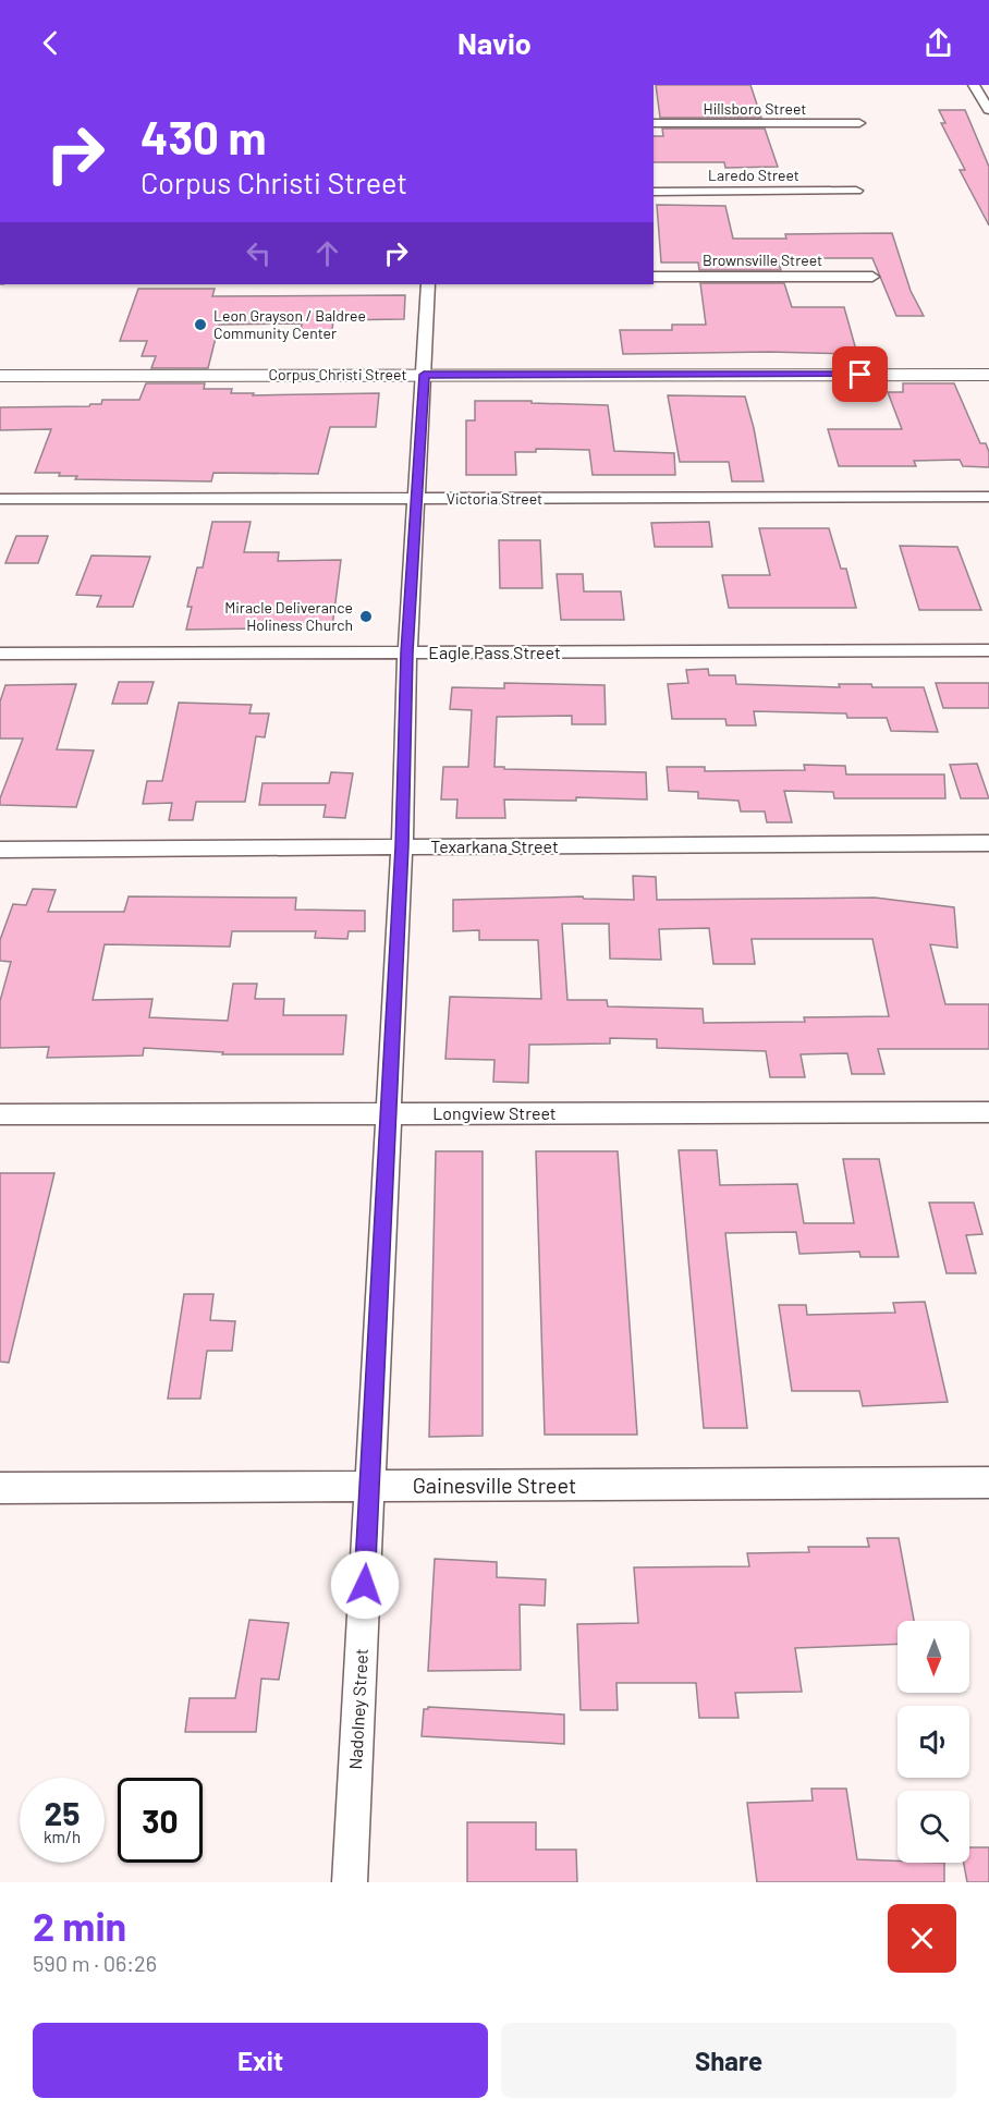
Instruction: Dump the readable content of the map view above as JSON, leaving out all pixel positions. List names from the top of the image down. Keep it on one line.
{"streets":{"street":["Hillsboro Street","Laredo Street","Brownsville Street","Corpus Christi Street","Victoria Street","Eagle Pass Street","Texarkana Street","Longview Street","Gainesville Street","Nadolney Street"]},"crossings":[["Corpus Christi Street","Nadolney Street"],["Victoria Street","Nadolney Street"],["Eagle Pass Street","Nadolney Street"],["Texarkana Street","Nadolney Street"],["Longview Street","Nadolney Street"],["Gainesville Street","Nadolney Street"]],"places":["Leon Grayson / Baldree Community Center","Miracle Deliverance Holiness Church"],"north":"bottom","page":{"header":"Navio","turn":["430 m","Corpus Christi Street"],"speed":"25 km/h","limit":"30","heading":["2 min","590 m · 06:26"],"buttons":["Exit","Share"]}}
